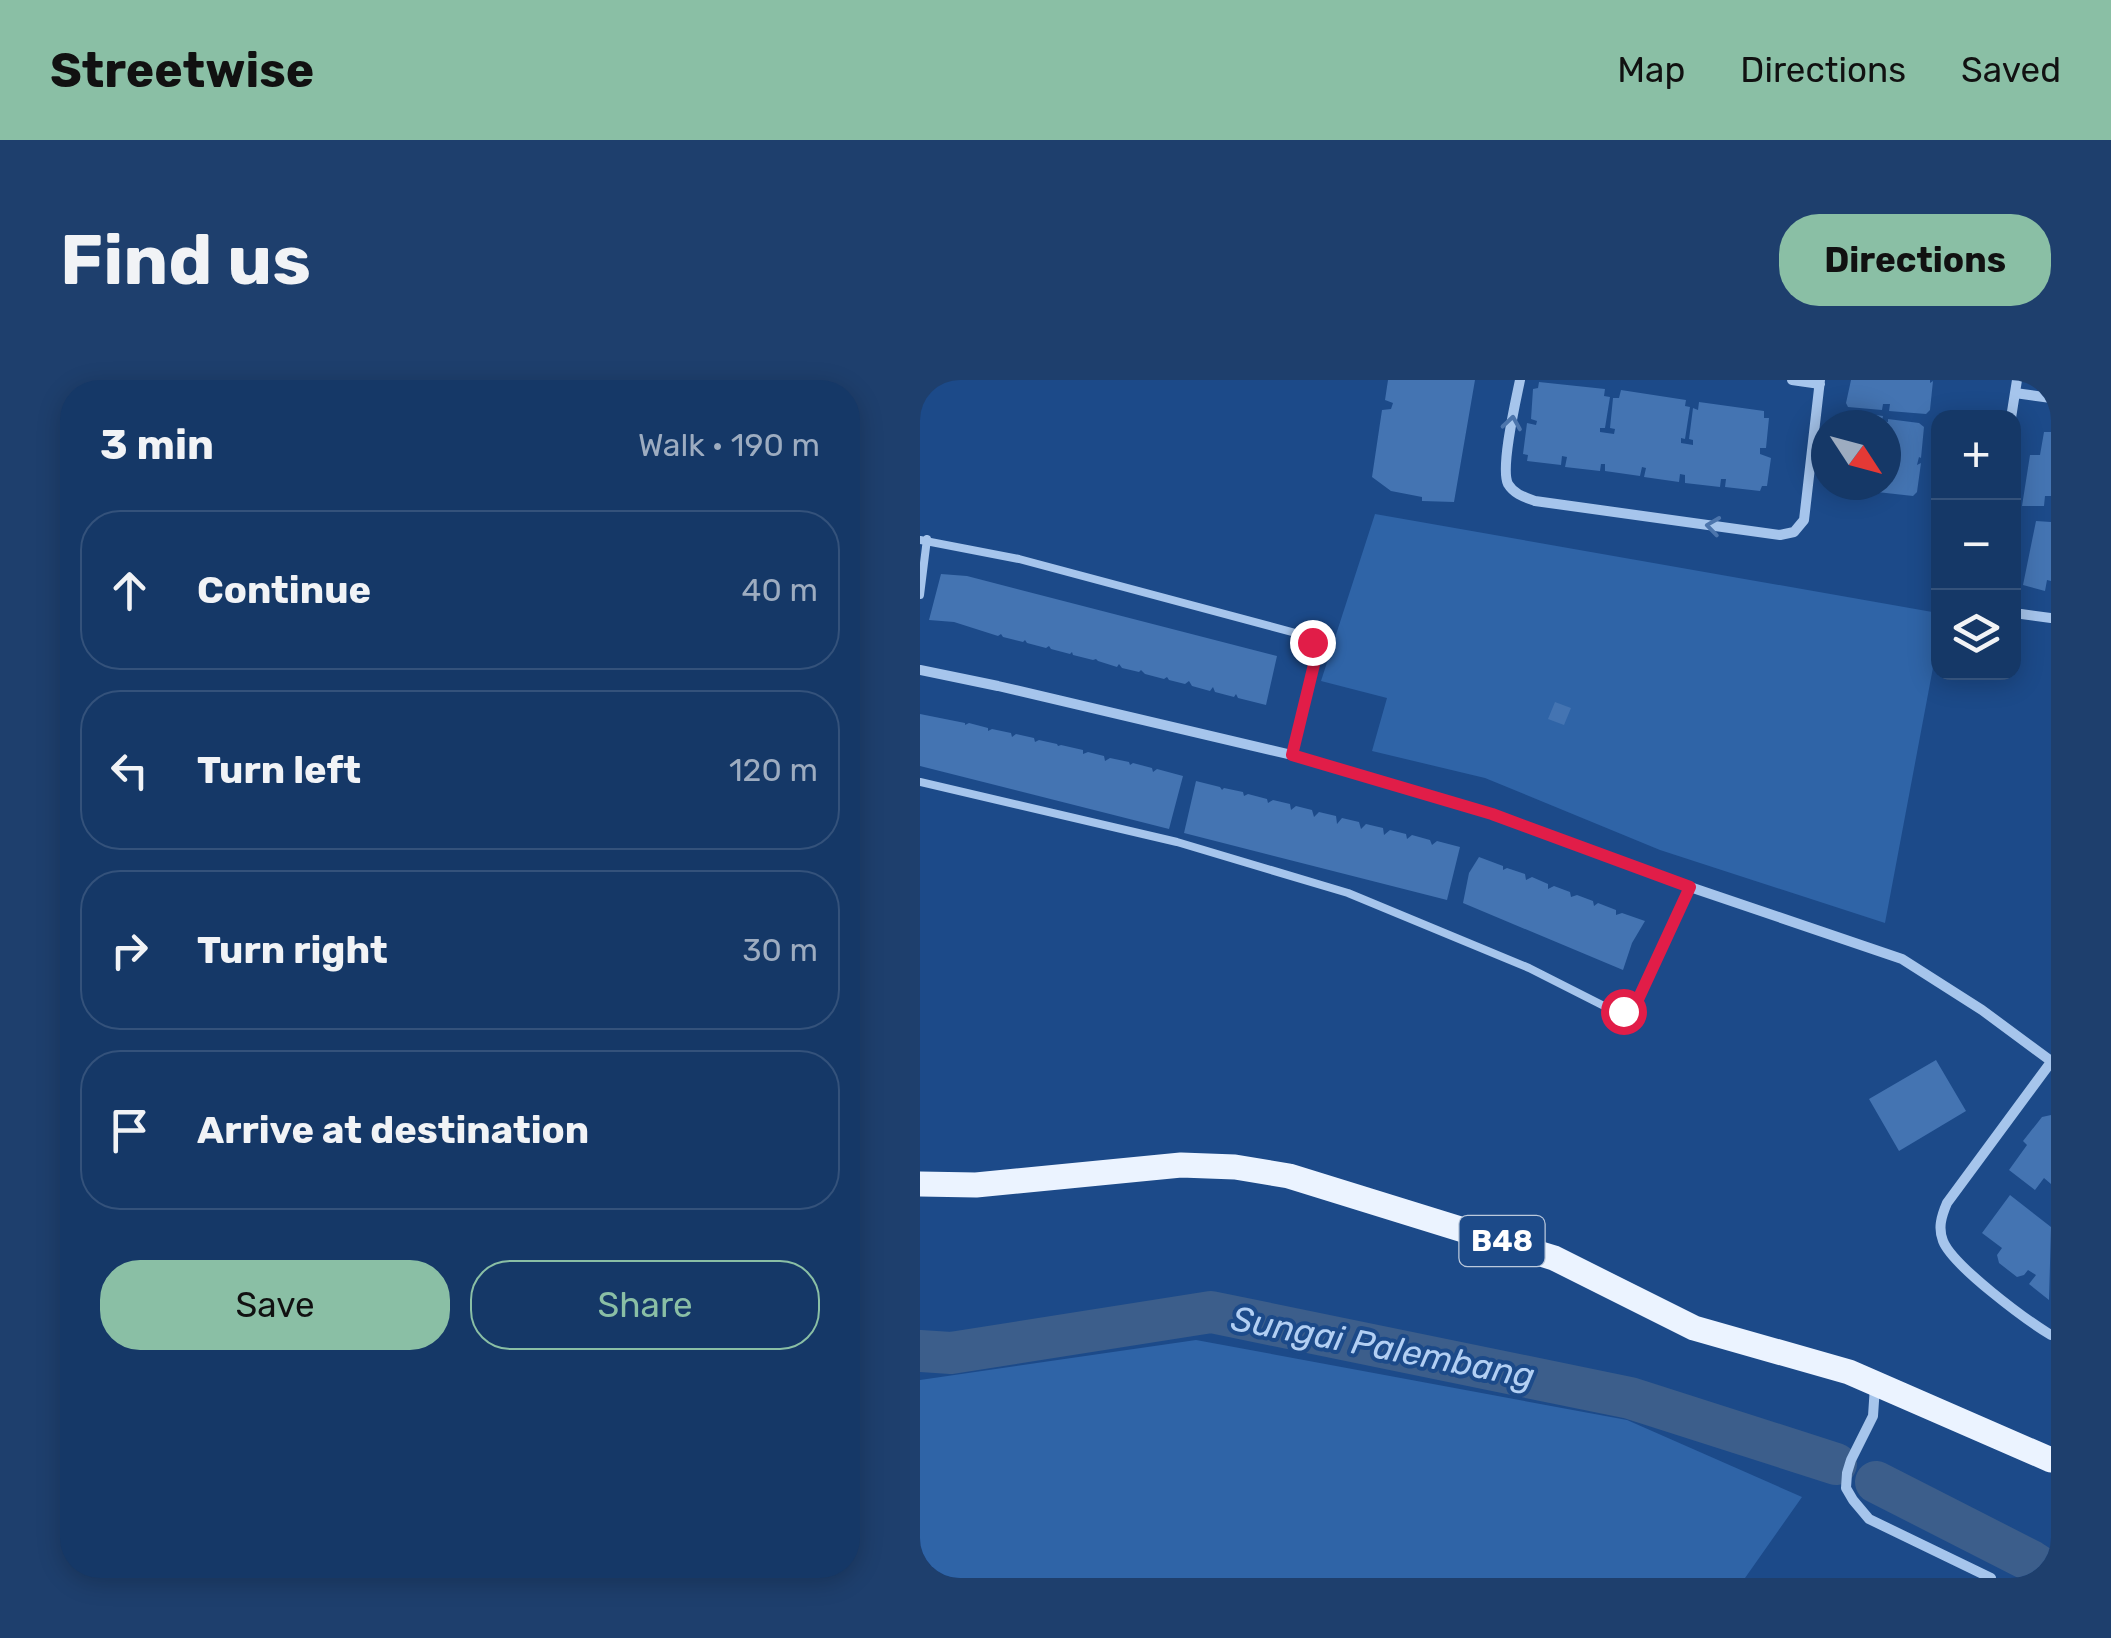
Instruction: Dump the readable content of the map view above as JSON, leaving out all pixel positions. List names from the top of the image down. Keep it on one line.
{"streets":{"main road":["B48"]},"water":["Sungai Palembang"],"north":"bottom right","page":{"header":"Streetwise","nav":["Map","Directions","Saved"],"buttons":["Directions",["Save","Share"]],"title":"Find us","heading":["3 min","Walk · 190 m"],"map_buttons":["+","−"],"list":[["Continue","40 m"],["Turn left","120 m"],["Turn right","30 m"],"Arrive at destination"]}}
